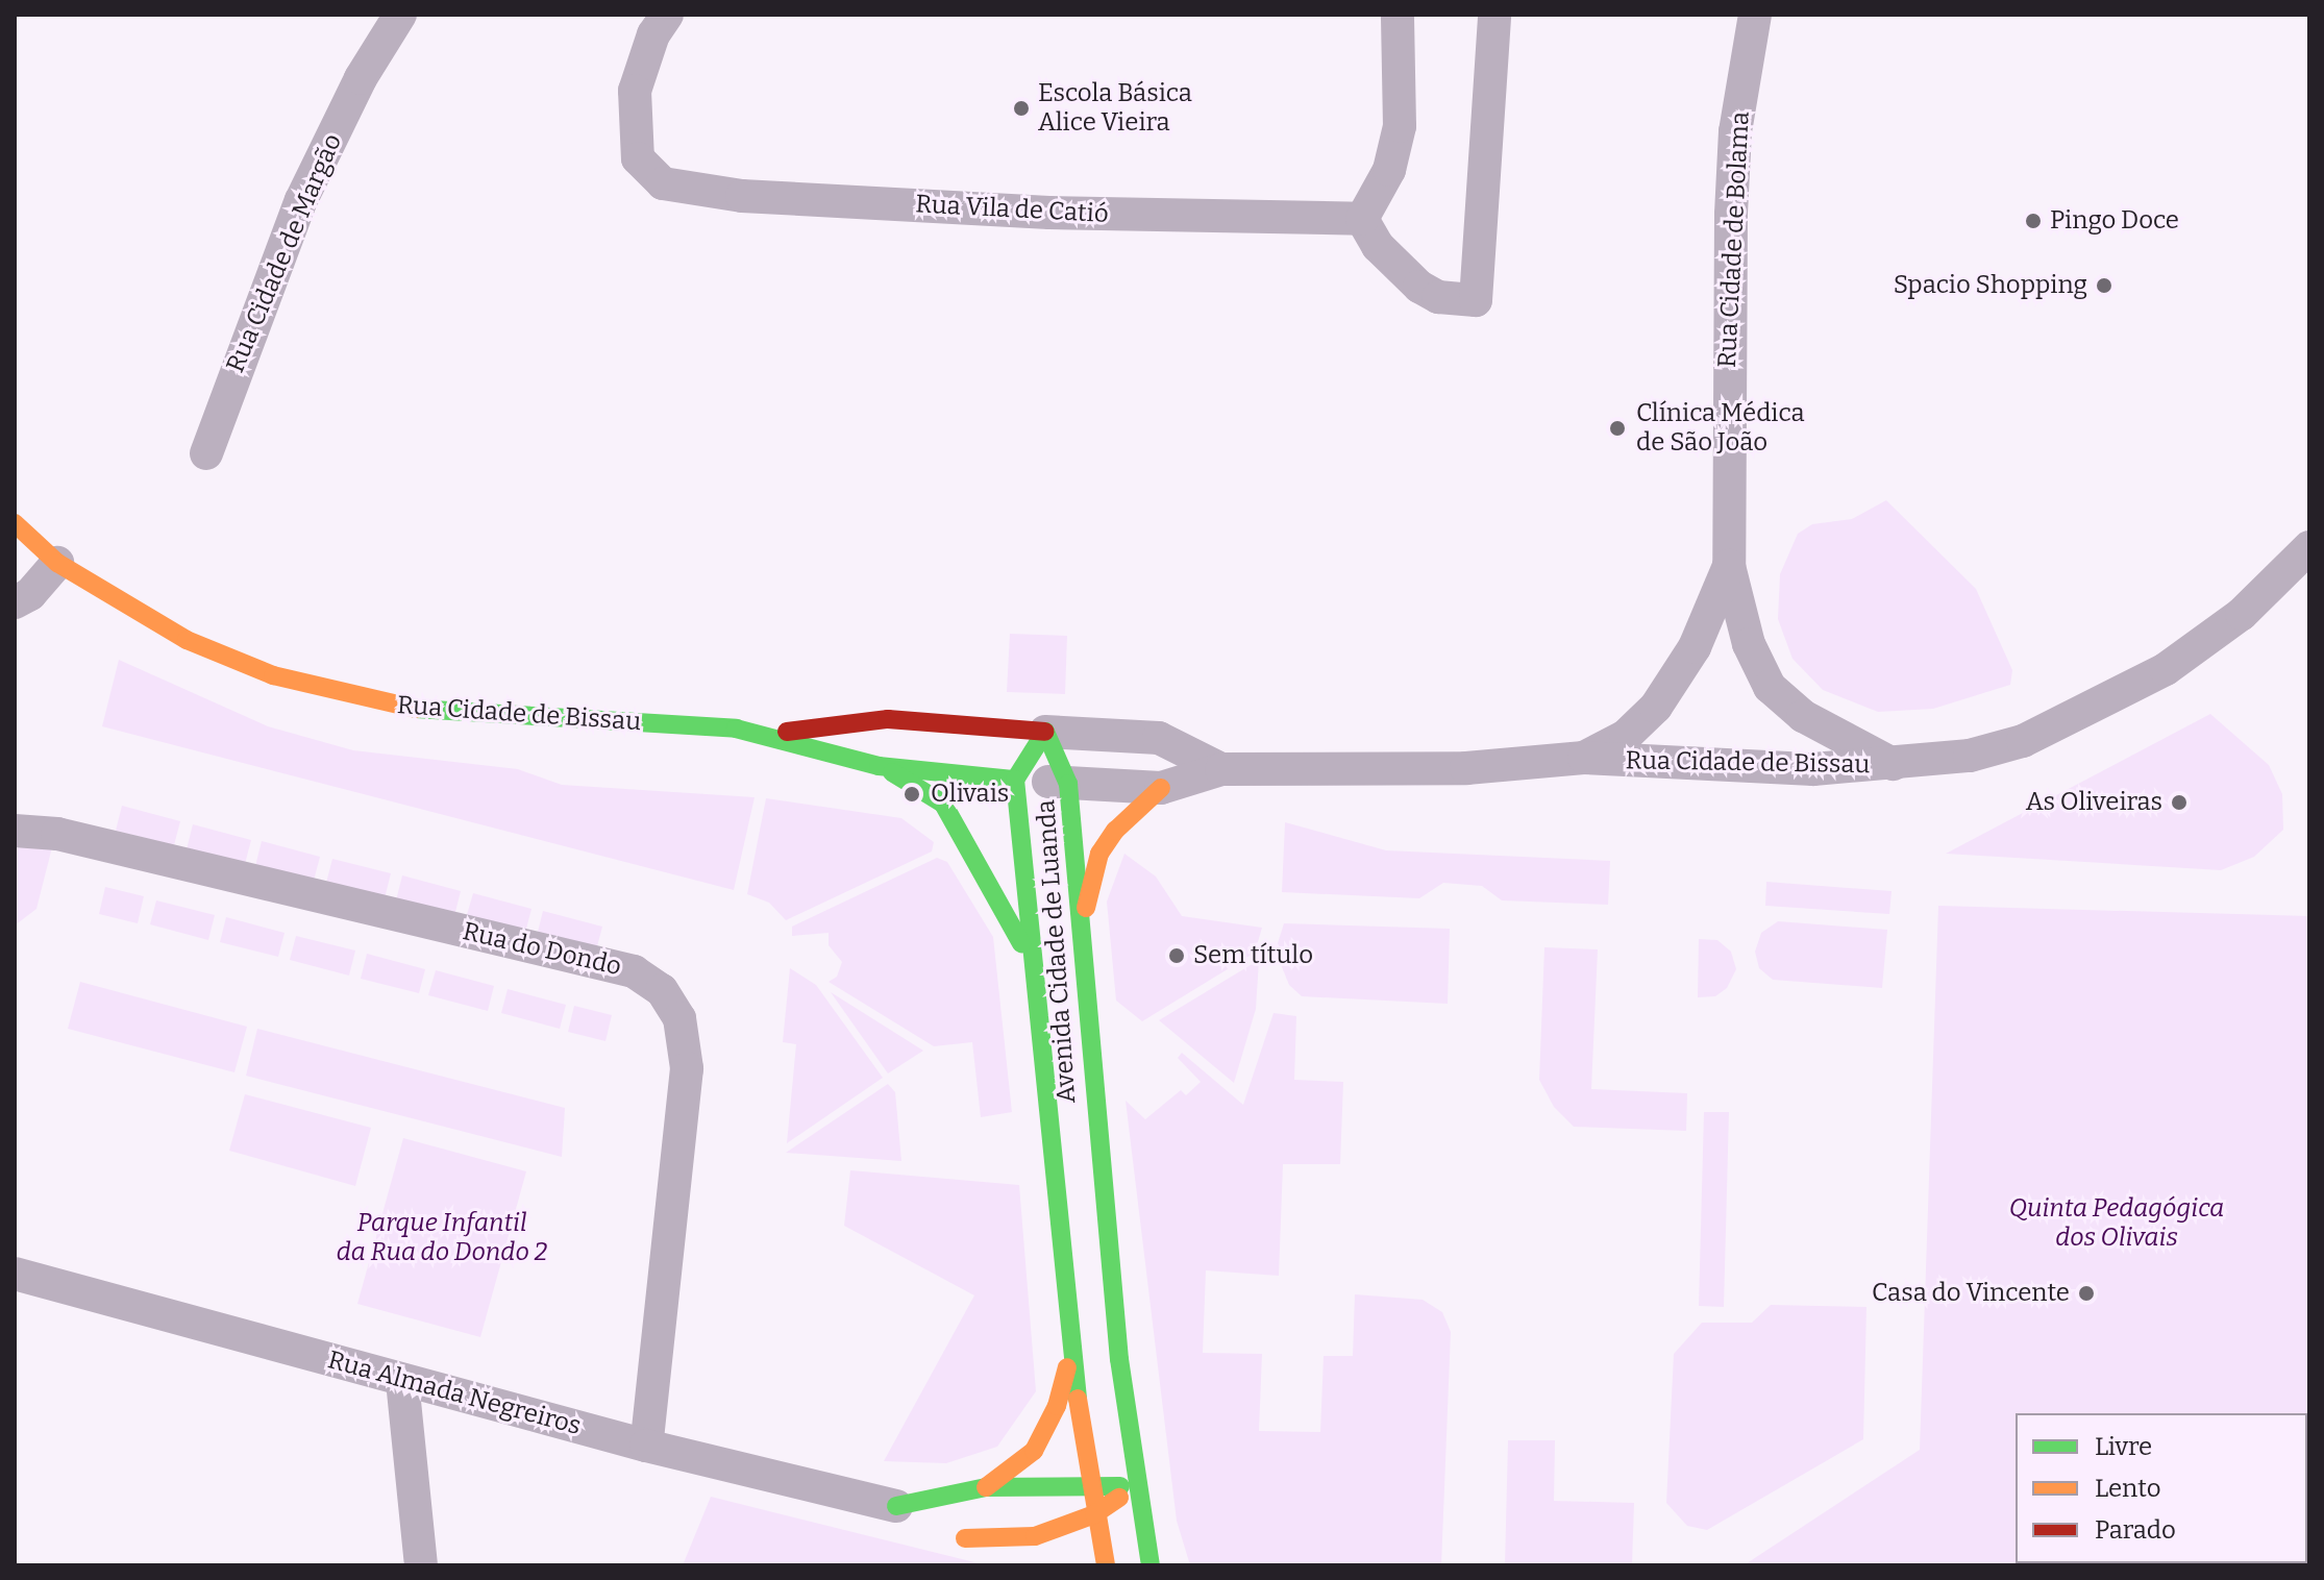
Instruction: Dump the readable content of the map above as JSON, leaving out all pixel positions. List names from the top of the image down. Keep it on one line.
{"streets":{"main road":["Rua Cidade de Bissau","Avenida Cidade de Luanda"],"street":["Rua Vila de Catió","Rua Cidade de Bolama","Rua Cidade de Margão","Rua do Dondo","Rua Almada Negreiros"]},"crossings":[["Rua Cidade de Bolama","Rua Cidade de Bissau"],["Rua Cidade de Bissau","Avenida Cidade de Luanda"],["Rua do Dondo","Rua Almada Negreiros"]],"parks":["Quinta Pedagógica dos Olivais","Parque Infantil da Rua do Dondo 2"],"places":["Escola Básica Alice Vieira","Pingo Doce","Spacio Shopping","Clínica Médica de São João","Olivais","As Oliveiras","Sem título","Casa do Vincente"],"legend":["Livre","Lento","Parado"]}
